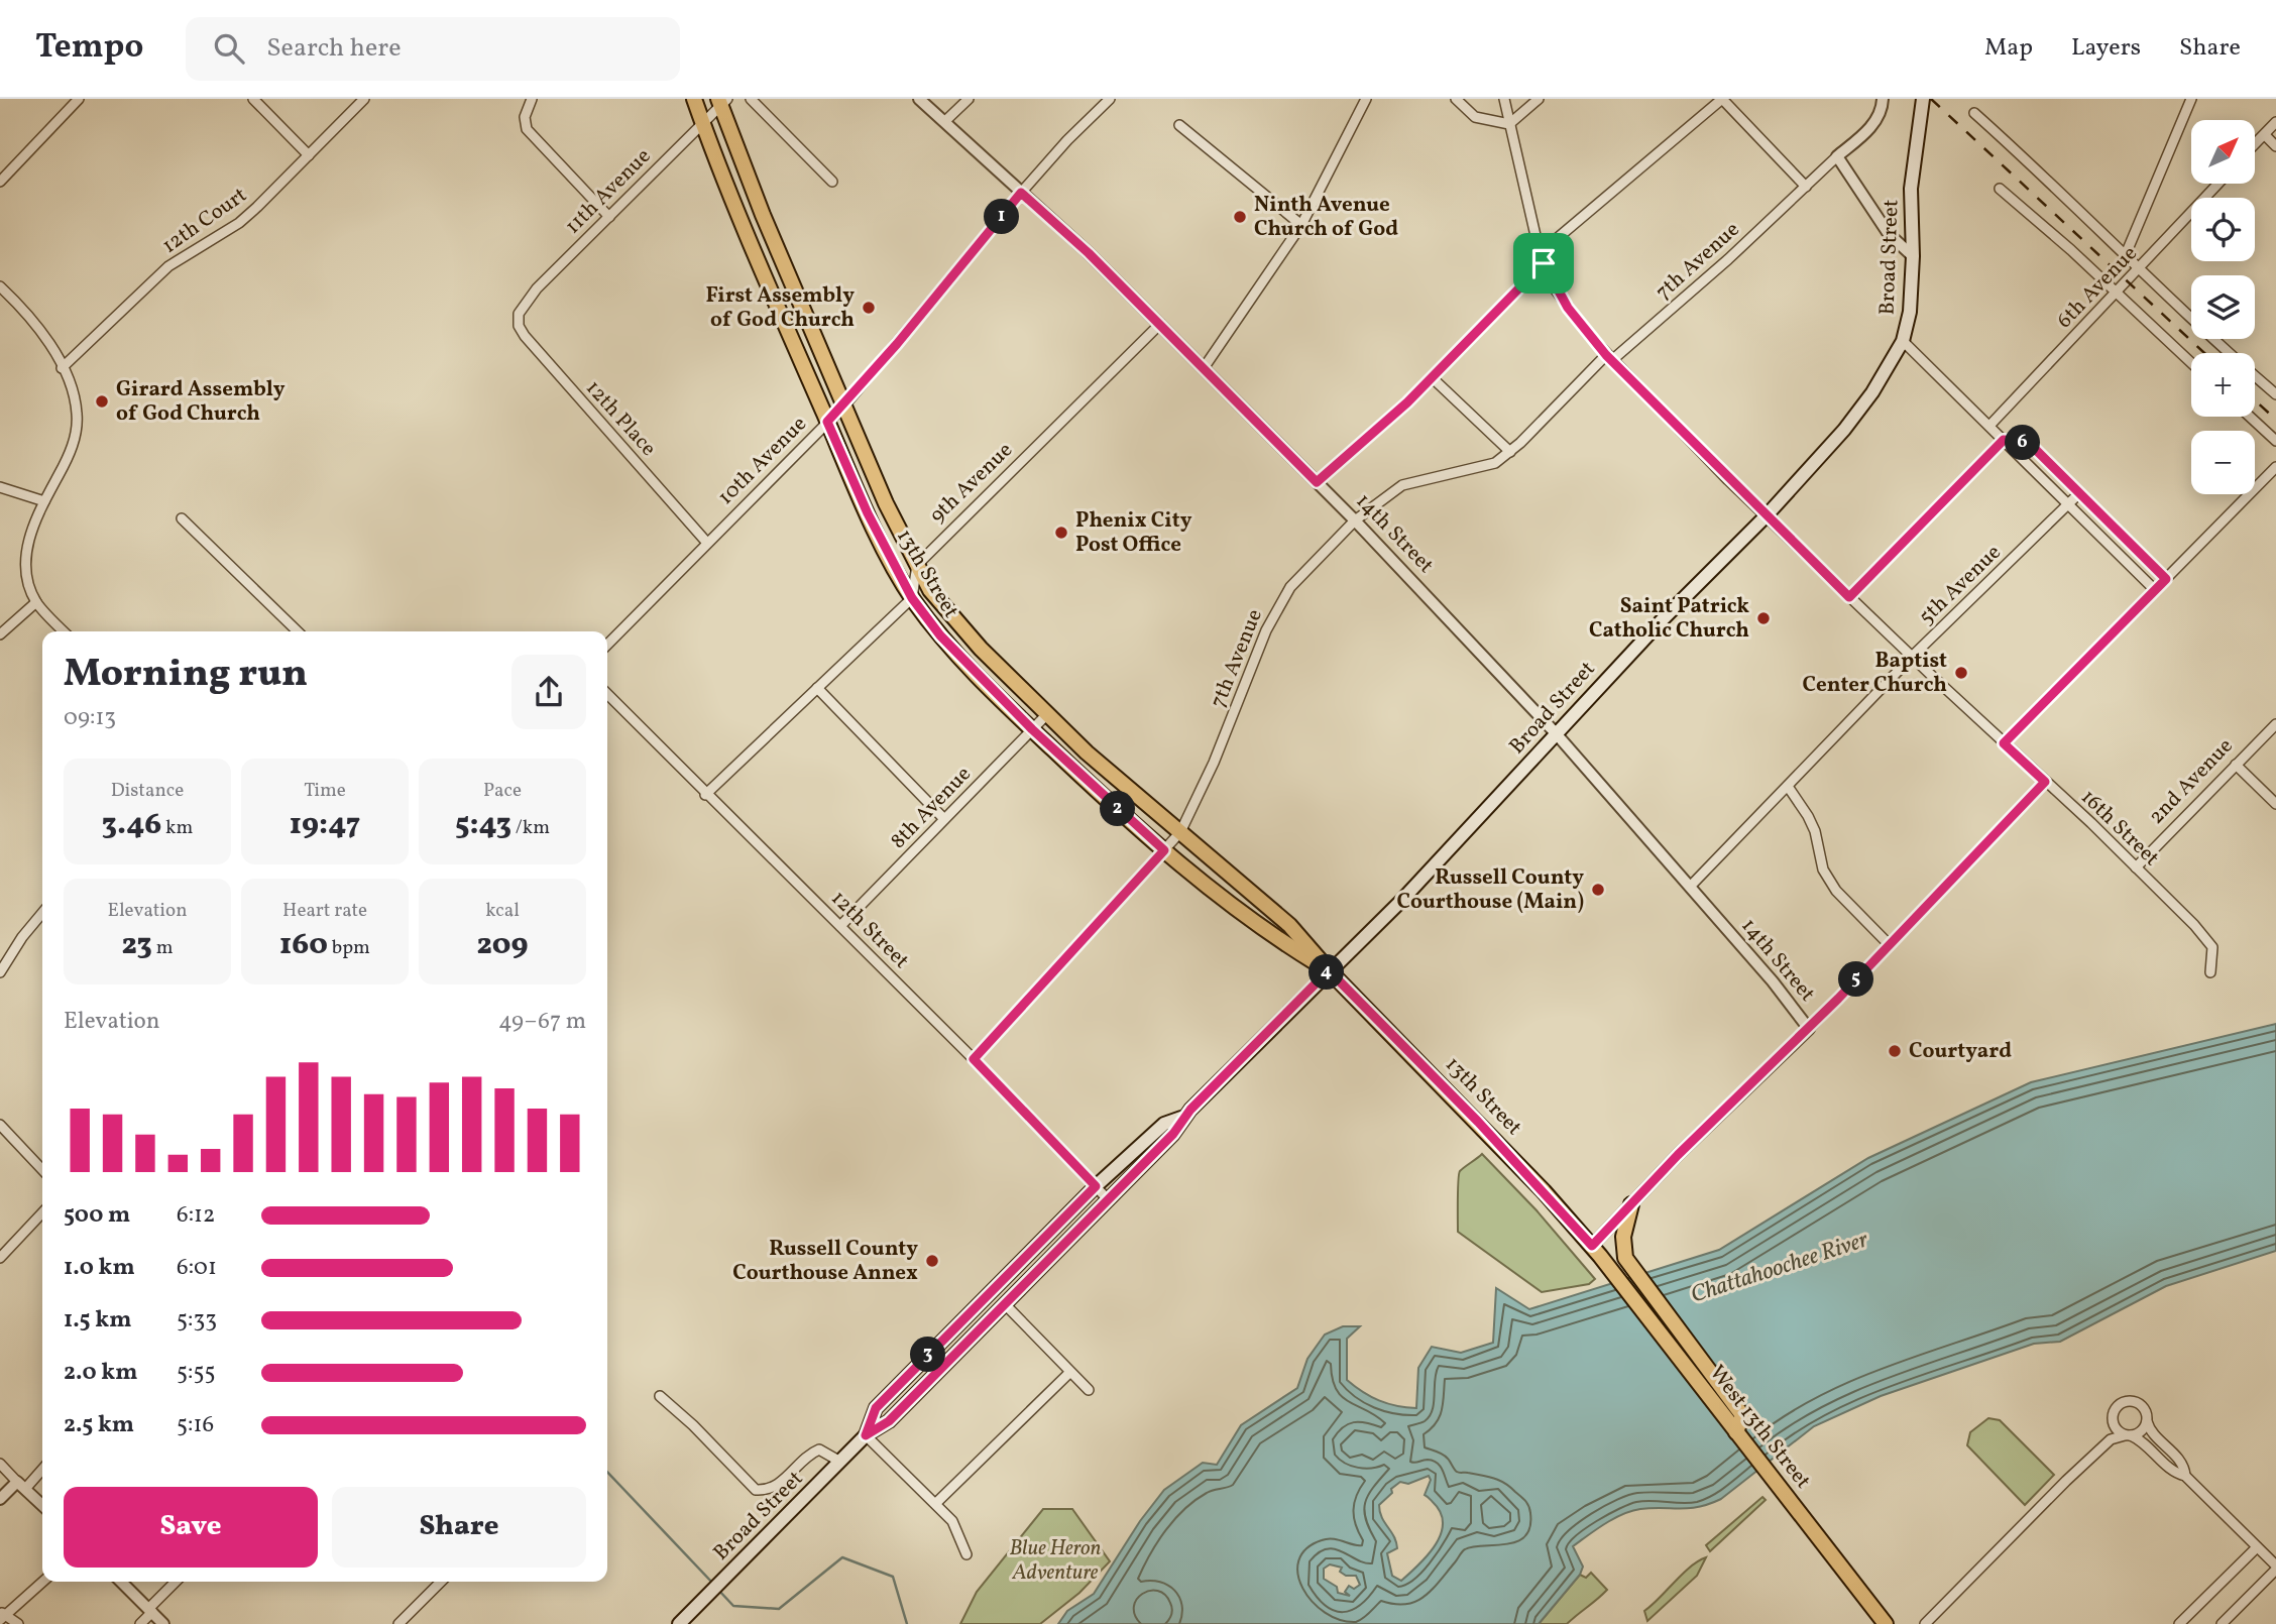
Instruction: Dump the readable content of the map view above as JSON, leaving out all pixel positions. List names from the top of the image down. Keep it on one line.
{"streets":{"main road":["Broad Street","13th Street","West 13th Street"],"street":["11th Avenue","12th Court","7th Avenue","6th Avenue","12th Place","10th Avenue","9th Avenue","14th Street","5th Avenue","2nd Avenue","8th Avenue","16th Street","12th Street"]},"crossings":[["11th Avenue","12th Place"],["11th Avenue","13th Street"],["Broad Street","14th Street"],["Broad Street","13th Street"],["Broad Street","16th Street"],["Broad Street","12th Street"],["7th Avenue","14th Street"],["7th Avenue","13th Street"],["7th Avenue","16th Street"],["7th Avenue","12th Street"],["12th Place","10th Avenue"],["10th Avenue","14th Street"],["10th Avenue","13th Street"],["9th Avenue","14th Street"],["9th Avenue","13th Street"],["14th Street","5th Avenue"],["13th Street","8th Avenue"],["13th Street","West 13th Street"],["5th Avenue","16th Street"],["2nd Avenue","16th Street"],["8th Avenue","12th Street"]],"water":["Chattahoochee River"],"parks":["Blue Heron Adventure"],"places":["Ninth Avenue Church of God","First Assembly of God Church","Girard Assembly of God Church","Phenix City Post Office","Saint Patrick Catholic Church","Baptist Center Church","Russell County Courthouse (Main)","Courtyard","Russell County Courthouse Annex"],"north":"top right","page":{"header":"Tempo","search":"Search here","nav":["Map","Layers","Share"],"map_buttons":["+","−"],"pins":["1","6","2","4","5","3"],"heading":["Morning run","09:13"],"stats":[["Distance","3.46 km"],["Time","19:47"],["Pace","5:43 /km"],["Elevation","23 m"],["Heart rate","160 bpm"],["kcal","209"]],"chart":["Elevation","49–67 m"],"list":[{"name":"500 m","note":"6:12"},{"name":"1.0 km","note":"6:01"},{"name":"1.5 km","note":"5:33"},{"name":"2.0 km","note":"5:55"},{"name":"2.5 km","note":"5:16"}],"buttons":["Save","Share"]}}
